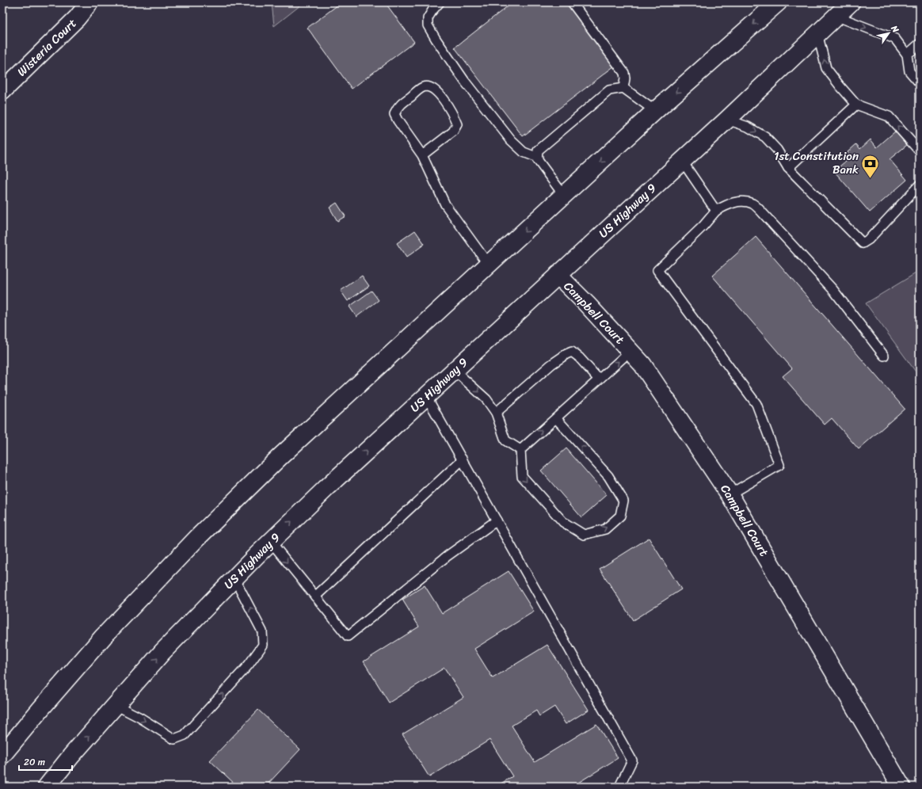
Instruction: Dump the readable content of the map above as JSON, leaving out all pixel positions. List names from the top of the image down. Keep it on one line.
{"streets":{"main road":["Wisteria Court","US Highway 9","Campbell Court"]},"crossings":[["US Highway 9","Campbell Court"]],"places":{"bank":["1st Constitution Bank"]},"scale_bar":"20 m","north":"top right"}
